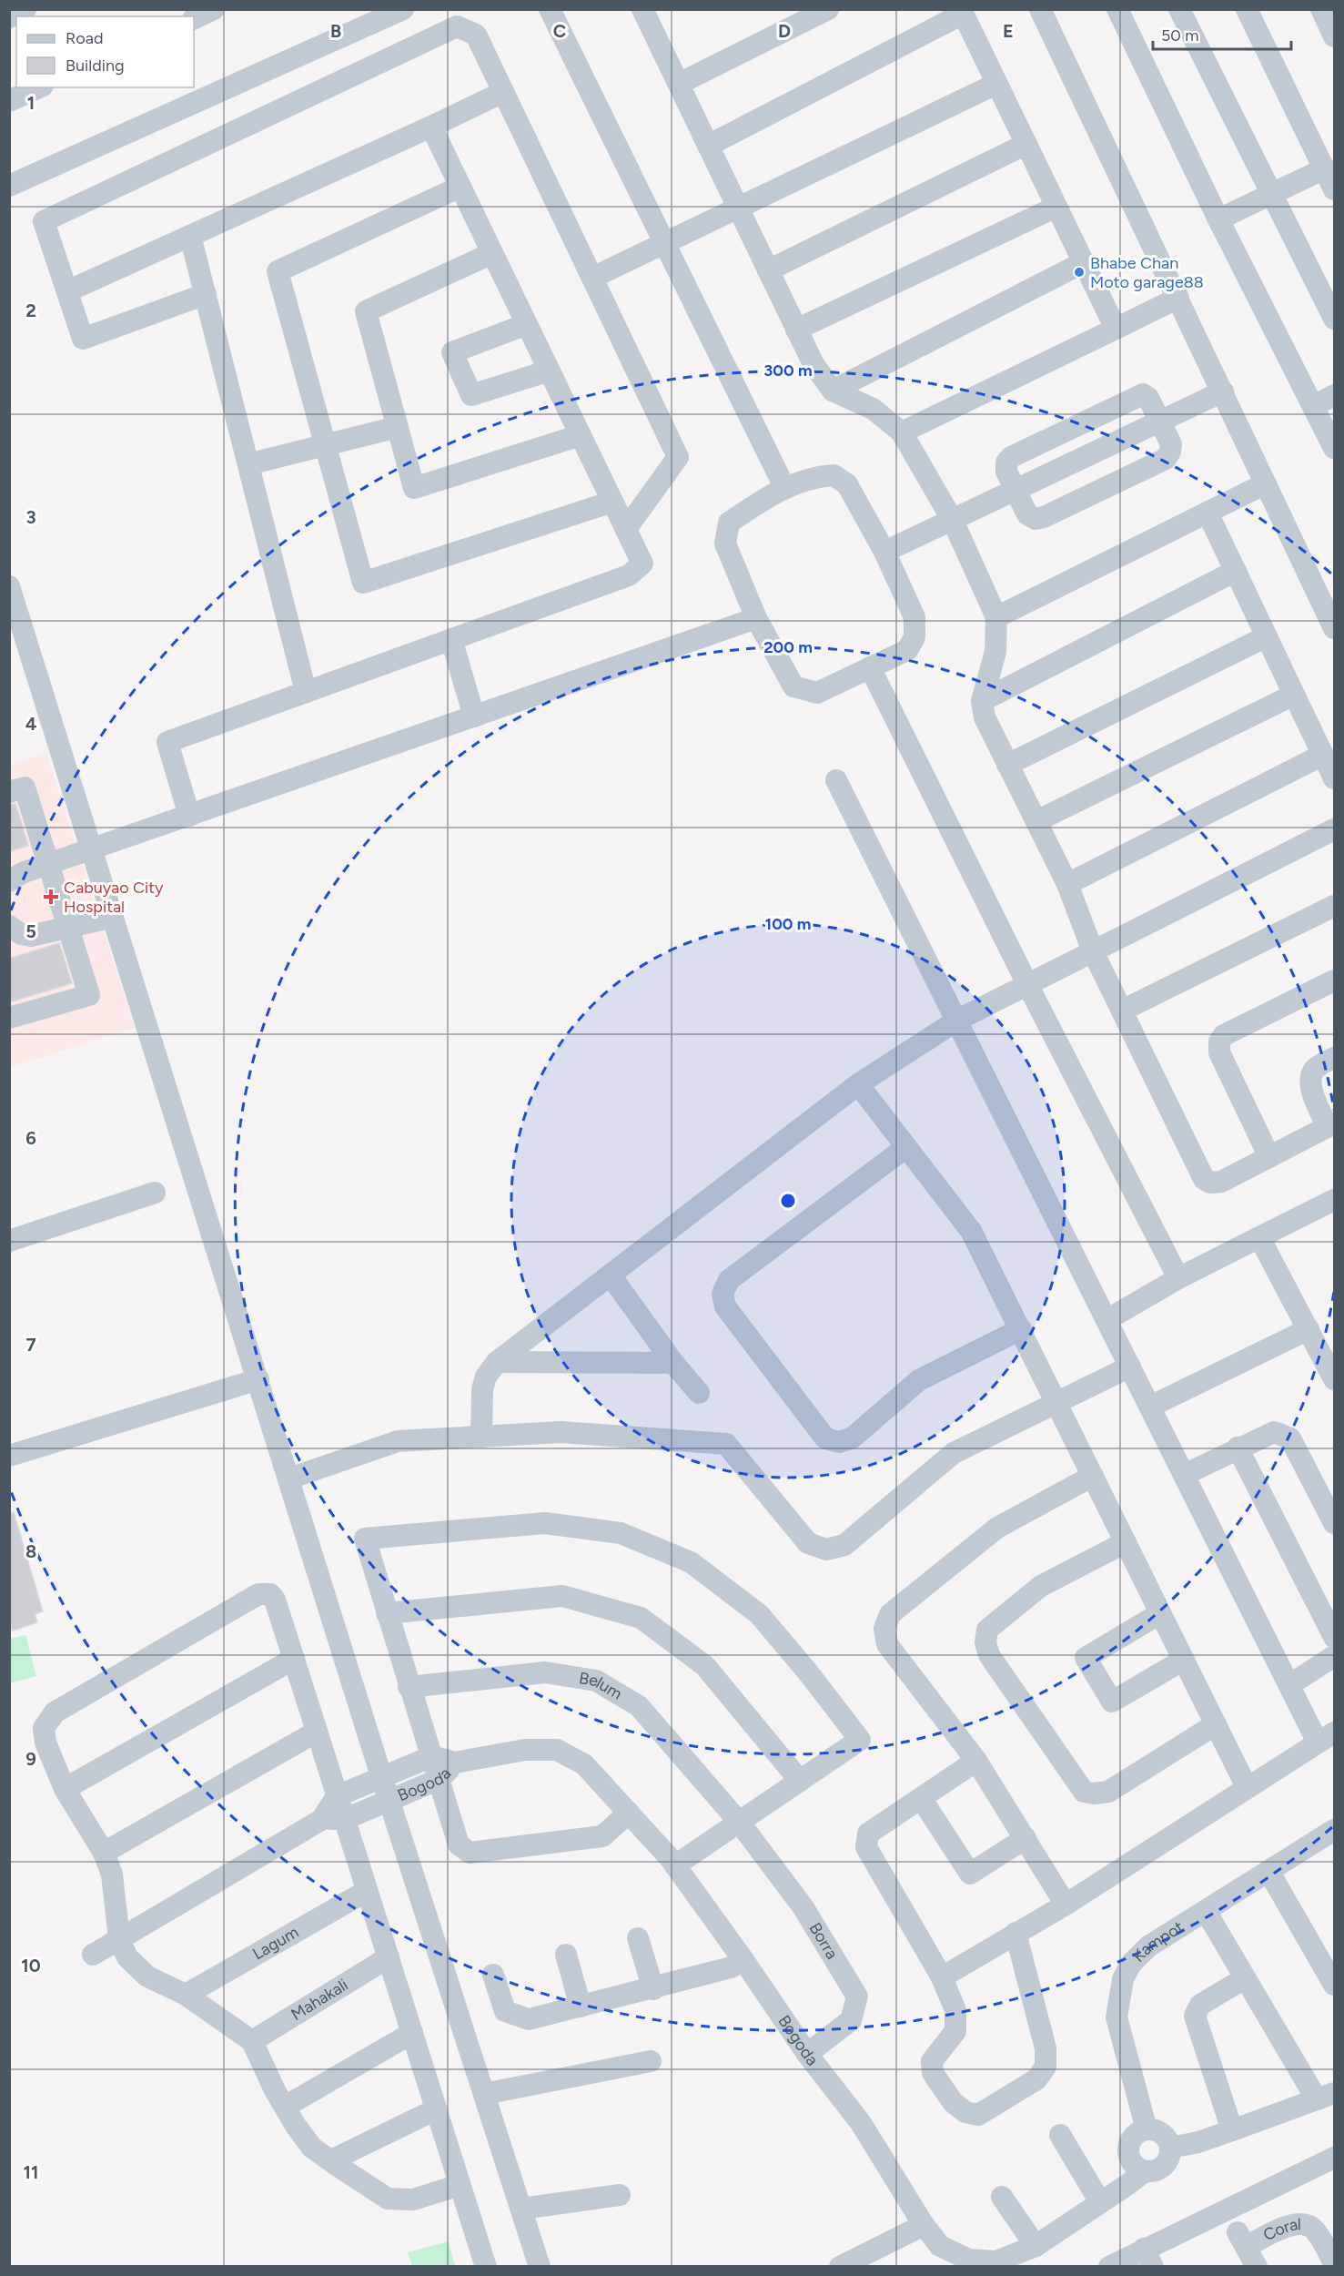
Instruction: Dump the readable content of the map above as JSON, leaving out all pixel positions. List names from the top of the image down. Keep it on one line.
{"streets":{"street":["Belum","Bogoda","Borra","Lagum","Kampot","Mahakali","Coral"]},"crossings":[["Belum","Borra"],["Bogoda","Borra"],["Bogoda","Kampot"]],"places":{"other":["Bhabe Chan Moto garage88"],"health":["Cabuyao City Hospital"]},"legend":["Road","Building"],"scale_bar":"50 m","grid":{"columns":["B","C","D","E"],"rows":["1","2","3","4","5","6","7","8","9","10","11"]},"rings":["300 m","200 m","100 m"]}
